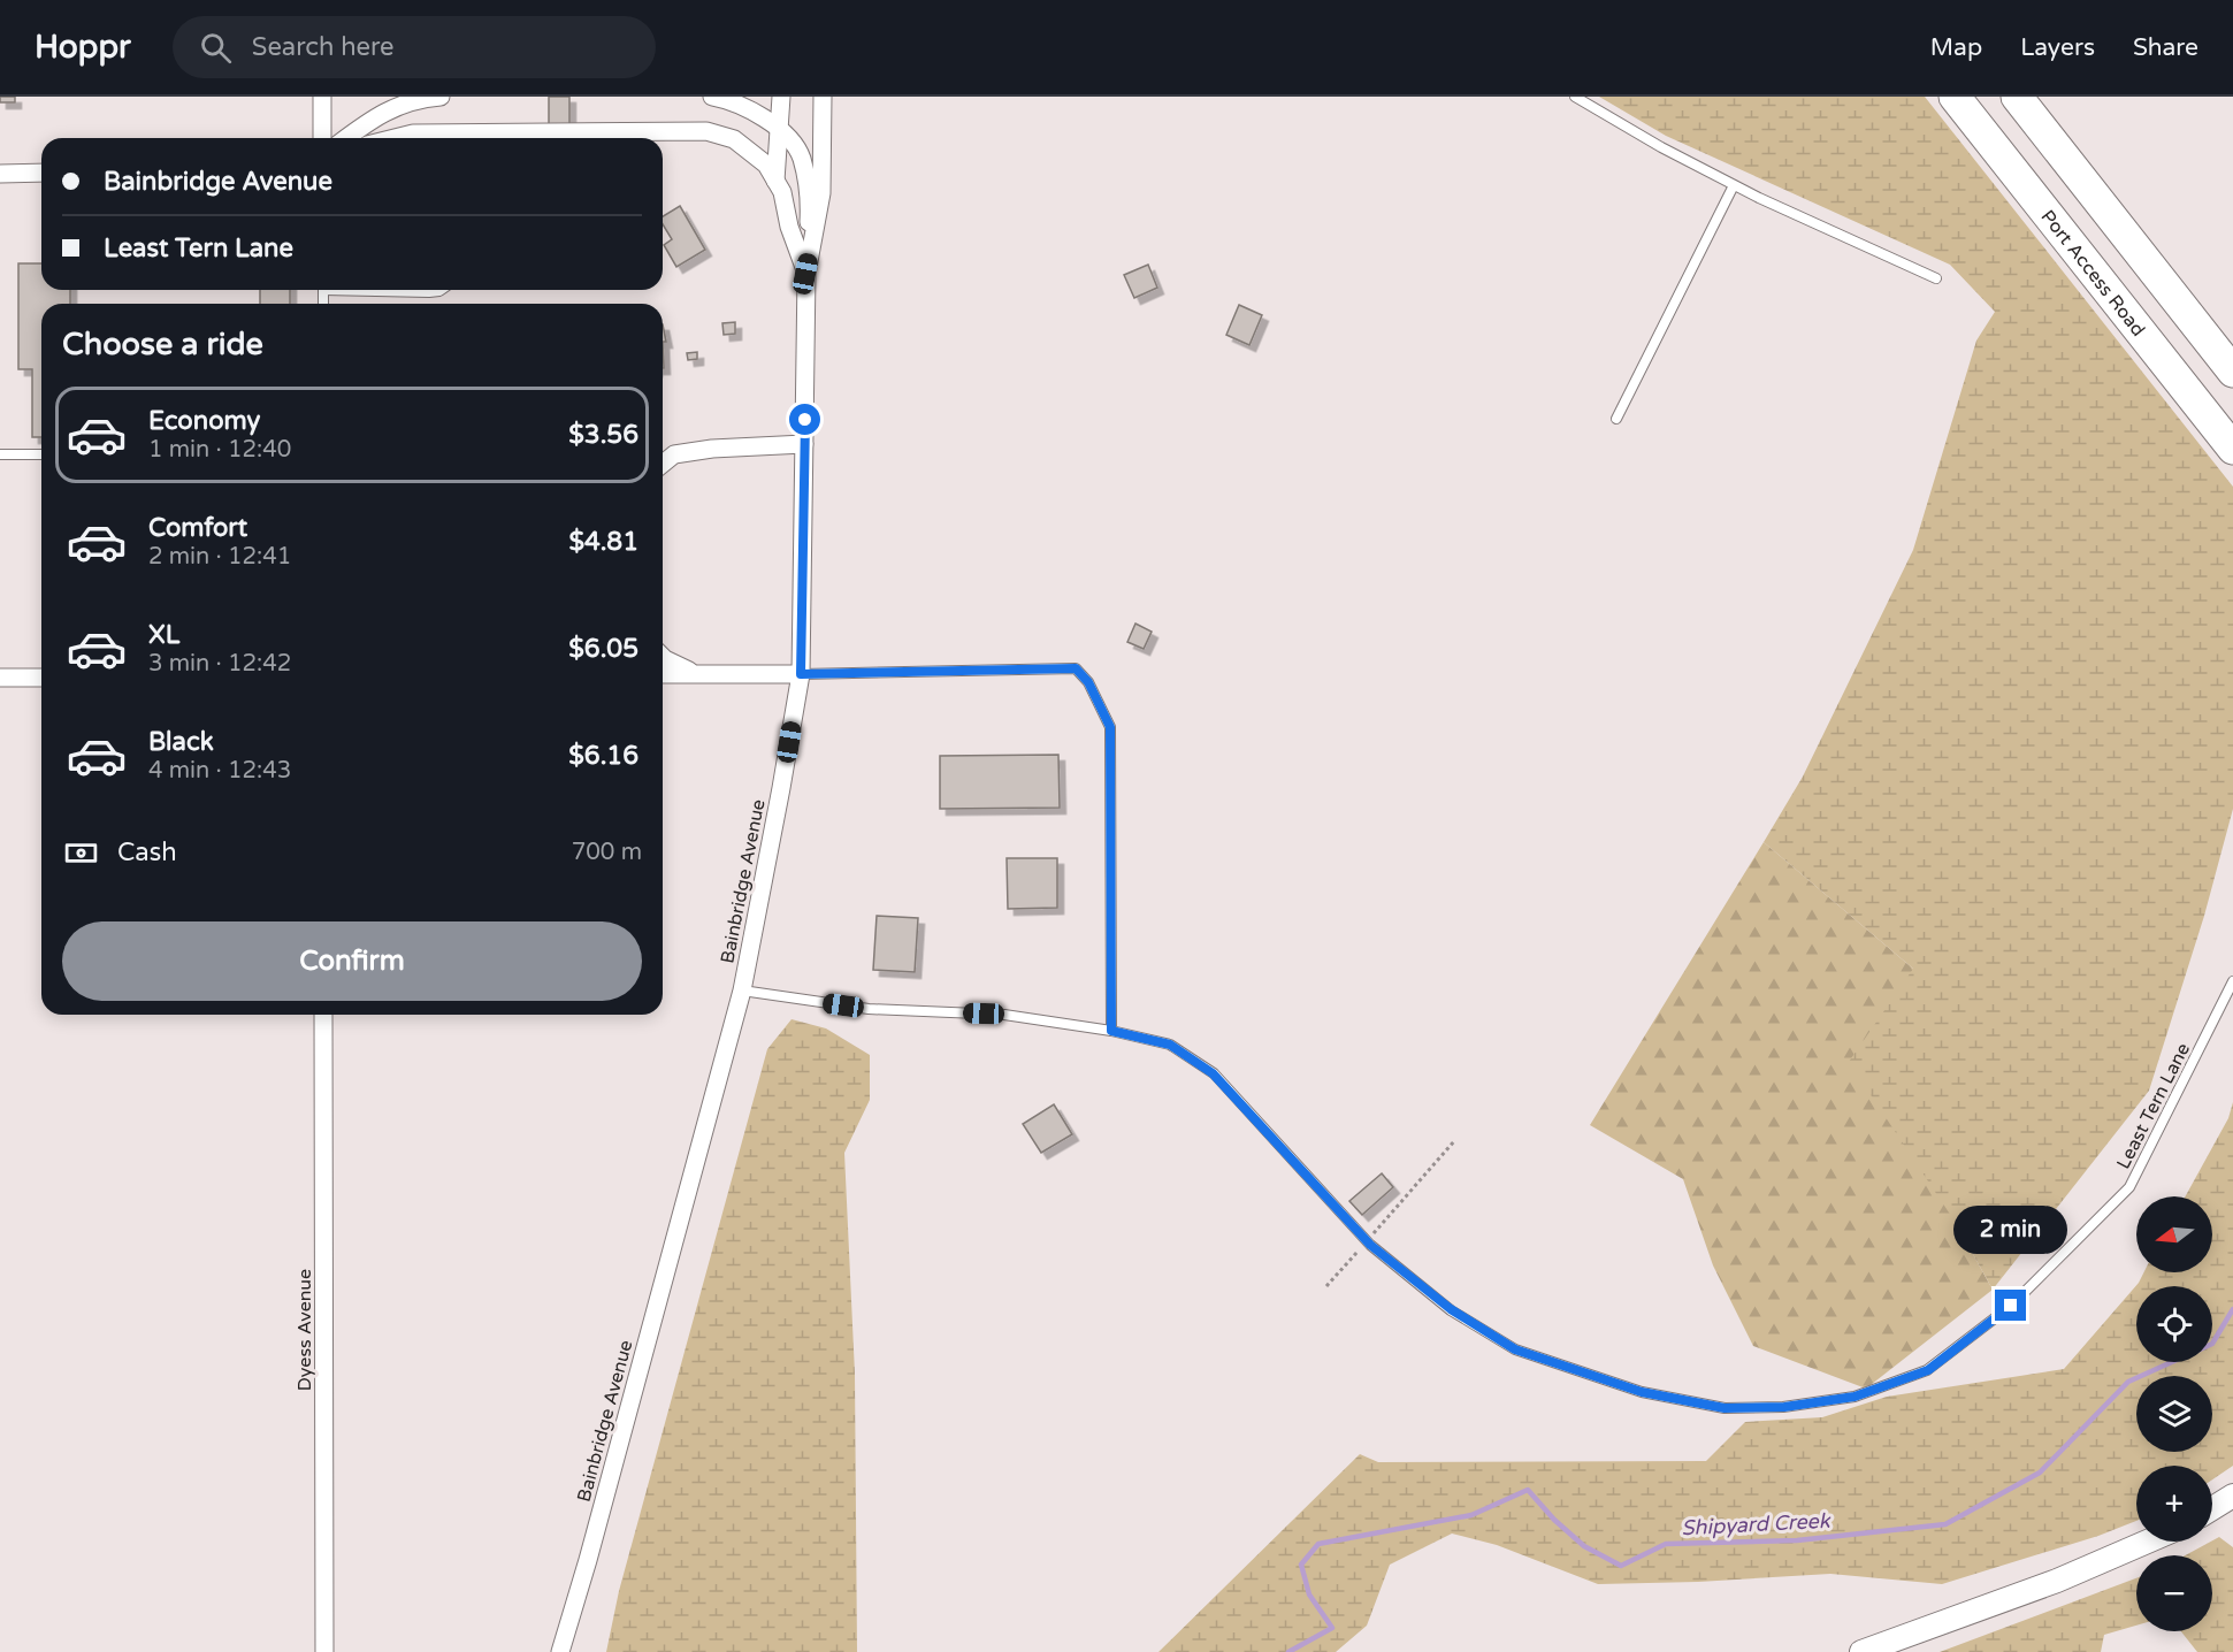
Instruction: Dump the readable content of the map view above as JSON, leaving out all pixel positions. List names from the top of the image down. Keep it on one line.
{"streets":{"highway":["Port Access Road"],"street":["Bainbridge Avenue","Dyess Avenue"],"lane":["Least Tern Lane"]},"crossings":[["Bainbridge Avenue","Least Tern Lane"]],"water":["Shipyard Creek"],"north":"left","page":{"header":"Hoppr","search":"Search here","nav":["Map","Layers","Share"],"banner":["Bainbridge Avenue","Least Tern Lane"],"heading":"Choose a ride","list":[{"name":"Economy","note":"1 min · 12:40","value":"$3.56"},{"name":"Comfort","note":"2 min · 12:41","value":"$4.81"},{"name":"XL","note":"3 min · 12:42","value":"$6.05"},{"name":"Black","note":"4 min · 12:43","value":"$6.16"}],"pay":["Cash","700 m"],"buttons":"Confirm","map_buttons":["+","−"],"bubble":"2 min"}}
